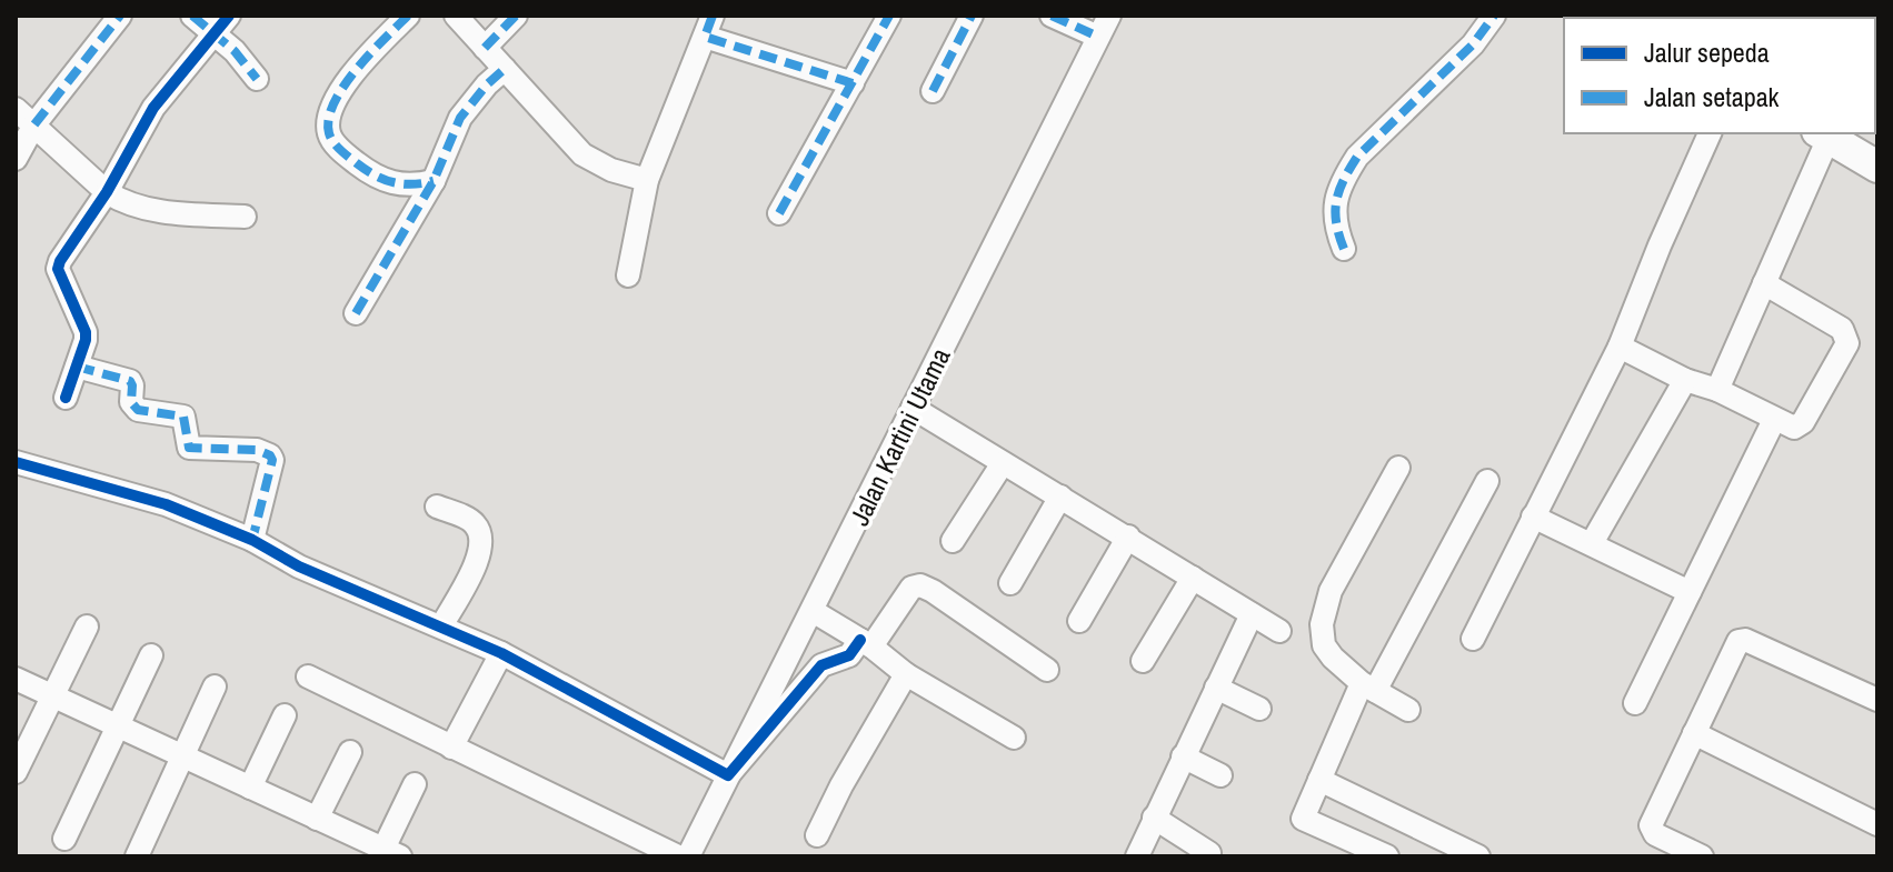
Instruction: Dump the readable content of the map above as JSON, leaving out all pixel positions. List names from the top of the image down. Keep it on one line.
{"streets":{"street":["Jalan Kartini Utama"]},"legend":["Jalur sepeda","Jalan setapak"]}
